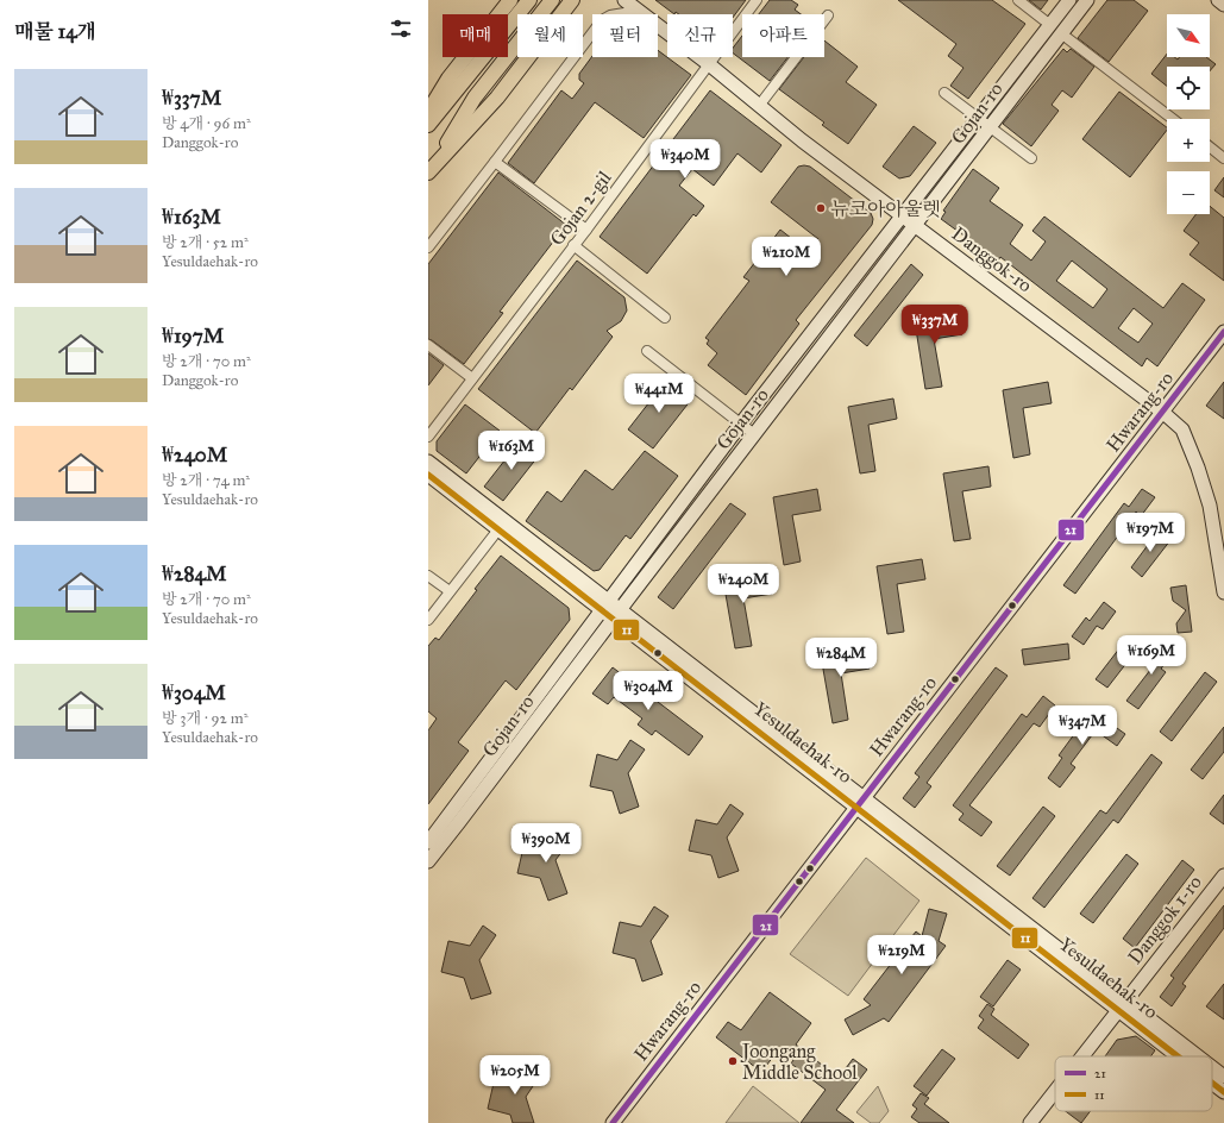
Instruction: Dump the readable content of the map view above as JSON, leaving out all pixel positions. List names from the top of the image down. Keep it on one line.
{"streets":{"street":["Gojan-ro","Gojan 2-gil","Danggok-ro","Hwarang-ro","Yesuldaehak-ro","Danggok 1-ro"]},"crossings":[["Gojan-ro","Danggok-ro"],["Gojan-ro","Yesuldaehak-ro"],["Gojan 2-gil","Danggok-ro"],["Danggok-ro","Hwarang-ro"],["Hwarang-ro","Yesuldaehak-ro"],["Yesuldaehak-ro","Danggok 1-ro"]],"places":["뉴코아아울렛","Joongang Middle School"],"lines":["transit line 21","transit line 11"],"legend":["21","11"],"north":"bottom right","page":{"heading":"매물 14개","map_buttons":["+","−"],"chip":["매매","월세","필터","신규","아파트"],"list":[{"name":"₩337M","note":"방 4개 · 96 m² · Danggok-ro"},{"name":"₩163M","note":"방 2개 · 52 m² · Yesuldaehak-ro"},{"name":"₩197M","note":"방 2개 · 70 m² · Danggok-ro"},{"name":"₩240M","note":"방 2개 · 74 m² · Yesuldaehak-ro"},{"name":"₩284M","note":"방 2개 · 70 m² · Yesuldaehak-ro"},{"name":"₩304M","note":"방 3개 · 92 m² · Yesuldaehak-ro"}],"price":["₩340M","₩210M","₩337M","₩441M","₩163M","₩197M","₩240M","₩169M","₩284M","₩304M","₩347M","₩390M","₩219M","₩205M"]}}
